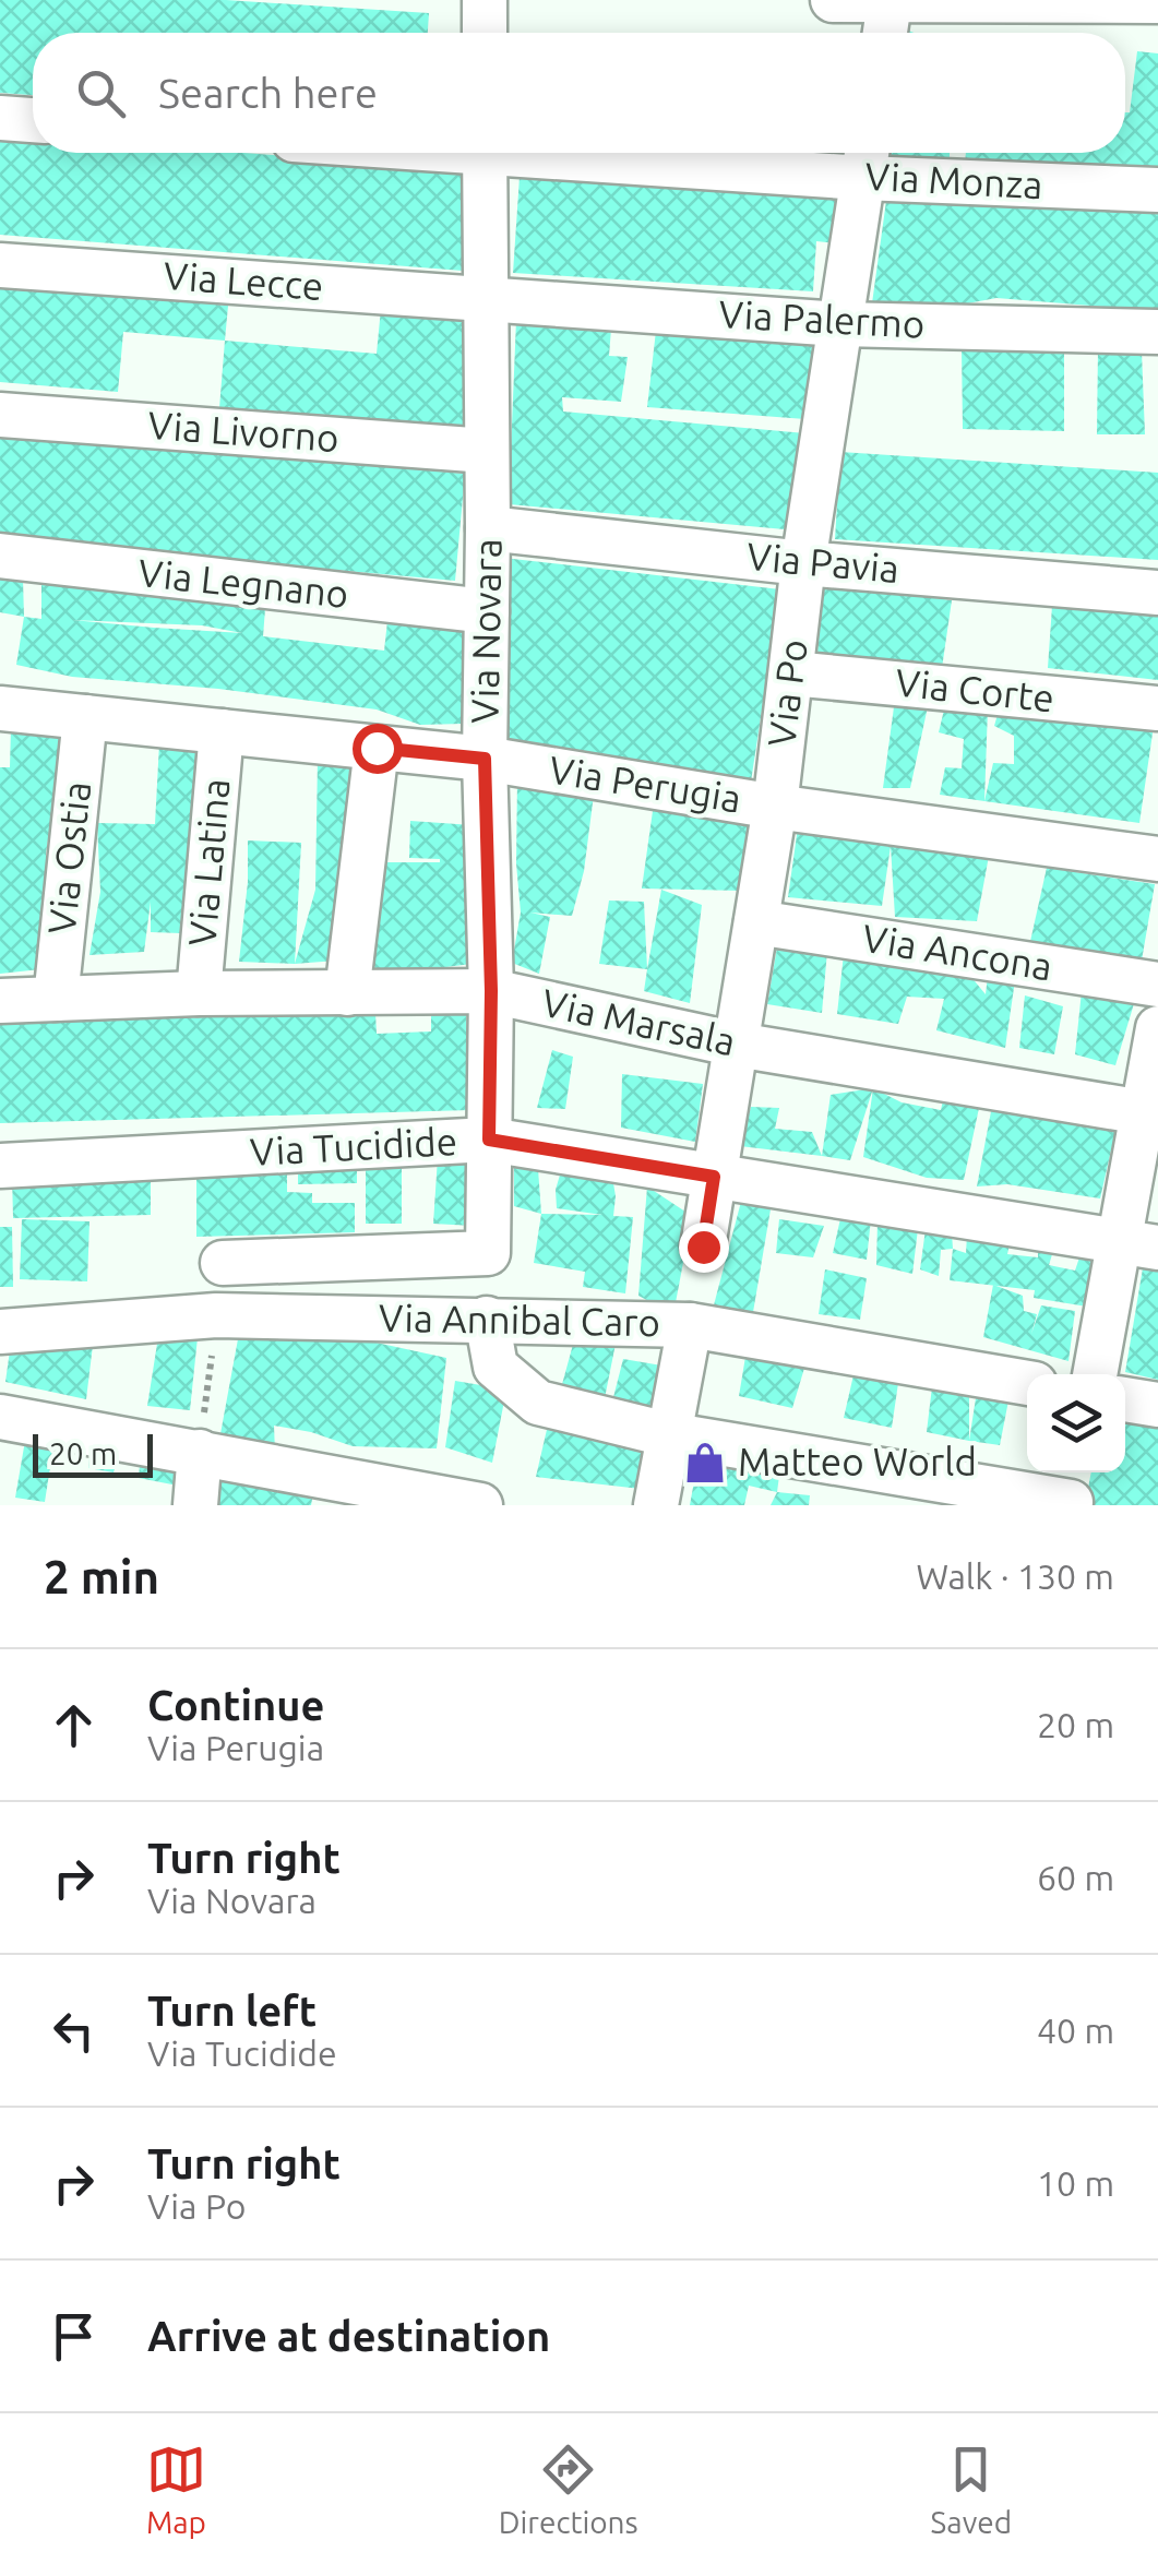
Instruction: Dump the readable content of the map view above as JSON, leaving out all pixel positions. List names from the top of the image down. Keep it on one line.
{"streets":{"street":["Via Monza","Via Lecce","Via Palermo","Via Livorno","Via Pavia","Via Legnano","Via Novara","Via Corte","Via Po","Via Perugia","Via Ostia","Via Latina","Via Ancona","Via Marsala","Via Tucidide","Via Annibal Caro"]},"crossings":[["Via Monza","Via Po"],["Via Lecce","Via Palermo"],["Via Lecce","Via Novara"],["Via Palermo","Via Novara"],["Via Palermo","Via Po"],["Via Livorno","Via Novara"],["Via Pavia","Via Novara"],["Via Pavia","Via Po"],["Via Legnano","Via Novara"],["Via Novara","Via Perugia"],["Via Novara","Via Marsala"],["Via Novara","Via Tucidide"],["Via Novara","Via Annibal Caro"],["Via Corte","Via Po"],["Via Po","Via Perugia"],["Via Po","Via Ancona"],["Via Po","Via Marsala"],["Via Po","Via Tucidide"],["Via Perugia","Via Ostia"],["Via Perugia","Via Latina"],["Via Ostia","Via Marsala"],["Via Latina","Via Marsala"]],"places":{"shop":["Matteo World"]},"scale_bar":"20 m","page":{"search":"Search here","scale":"20 m","heading":["2 min","Walk · 130 m"],"list":[["Continue","Via Perugia","20 m"],["Turn right","Via Novara","60 m"],["Turn left","Via Tucidide","40 m"],["Turn right","Via Po","10 m"],"Arrive at destination"],"nav":["Map","Directions","Saved"]}}
